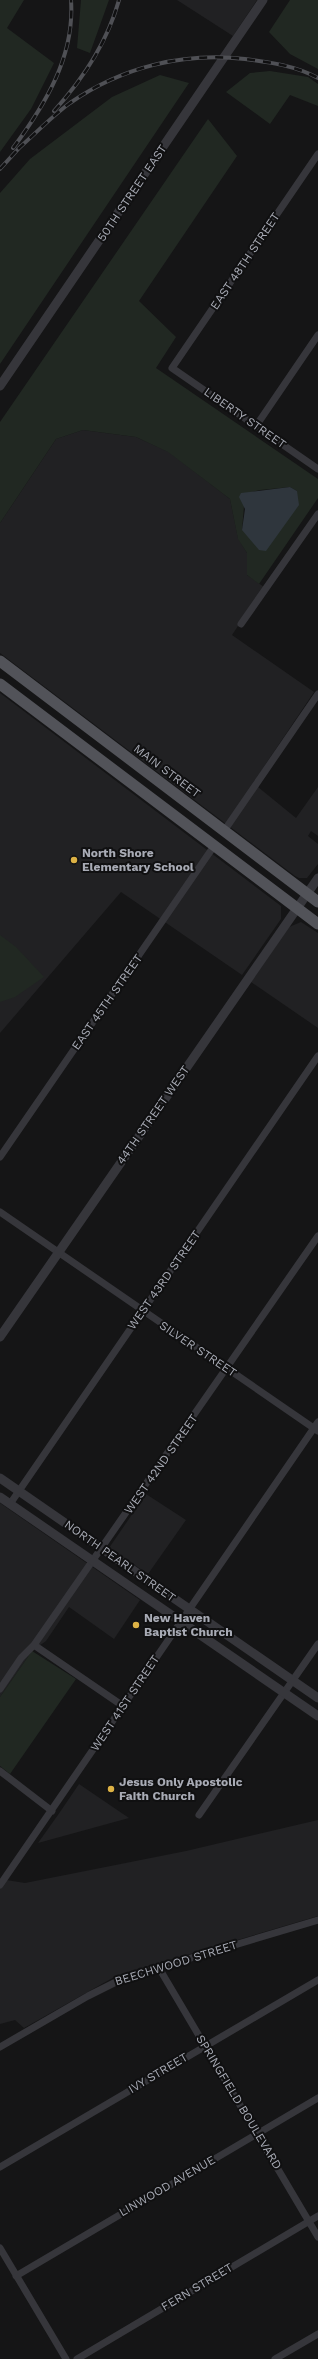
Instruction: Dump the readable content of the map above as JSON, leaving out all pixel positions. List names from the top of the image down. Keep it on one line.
{"streets":{"main road":["MAIN STREET"],"street":["50TH STREET EAST","EAST 48TH STREET","LIBERTY STREET","EAST 45TH STREET","44TH STREET WEST","WEST 43RD STREET","SILVER STREET","WEST 42ND STREET","NORTH PEARL STREET","WEST 41ST STREET","BEECHWOOD STREET","IVY STREET","SPRINGFIELD BOULEVARD","LINWOOD AVENUE","FERN STREET"]},"crossings":[["EAST 48TH STREET","LIBERTY STREET"],["MAIN STREET","44TH STREET WEST"],["44TH STREET WEST","SILVER STREET"],["WEST 43RD STREET","SILVER STREET"],["WEST 43RD STREET","NORTH PEARL STREET"],["SILVER STREET","WEST 42ND STREET"],["SILVER STREET","WEST 41ST STREET"],["WEST 42ND STREET","NORTH PEARL STREET"],["NORTH PEARL STREET","WEST 41ST STREET"],["BEECHWOOD STREET","SPRINGFIELD BOULEVARD"],["IVY STREET","SPRINGFIELD BOULEVARD"],["SPRINGFIELD BOULEVARD","LINWOOD AVENUE"],["SPRINGFIELD BOULEVARD","FERN STREET"]],"places":["North Shore Elementary School","New Haven Baptist Church","Jesus Only Apostolic Faith Church"]}
